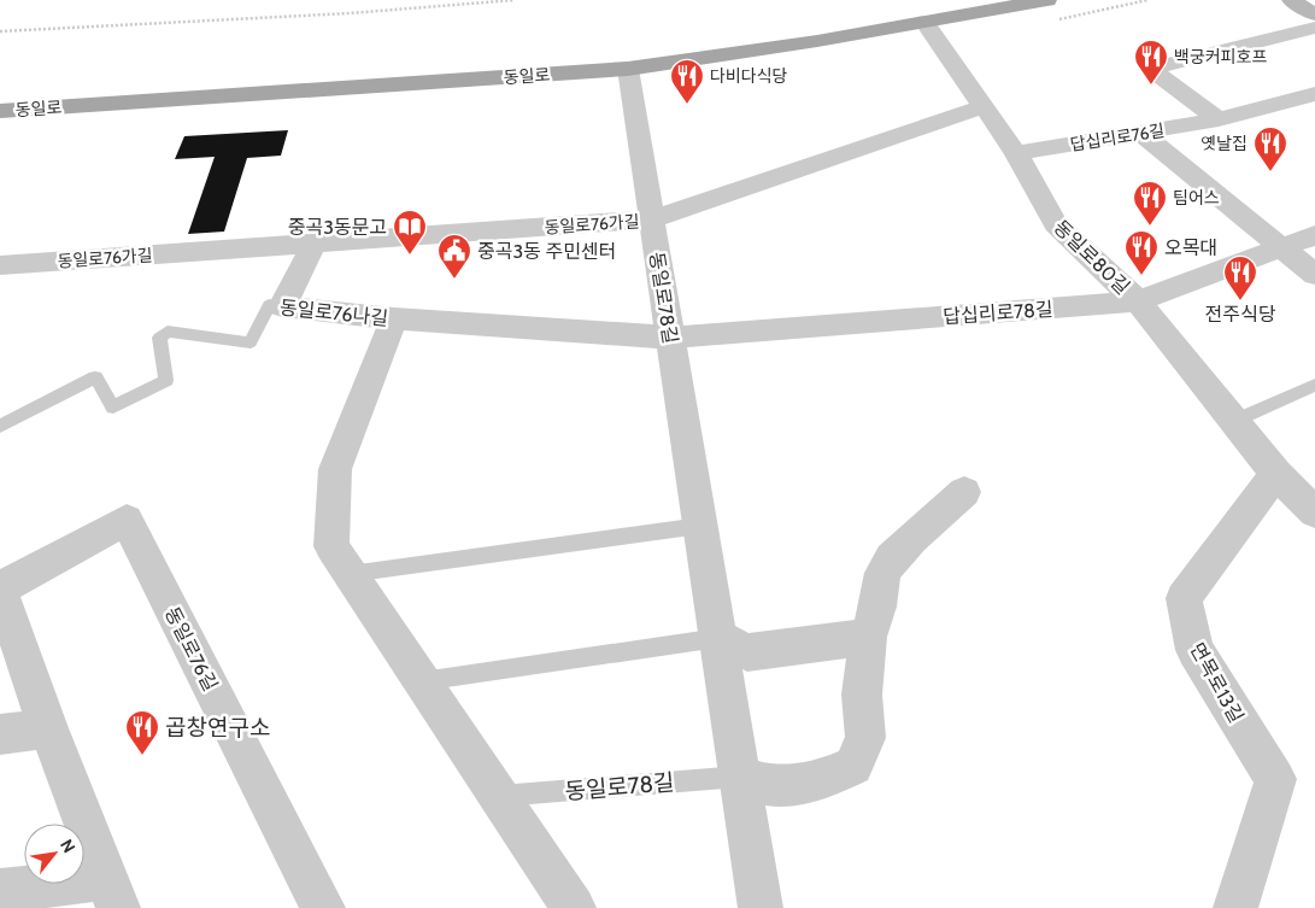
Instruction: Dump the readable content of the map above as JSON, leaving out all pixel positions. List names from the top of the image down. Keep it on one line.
{"streets":{"main road":["동일로"],"street":["답십리로76길","동일로76가길","동일로80길","동일로78길","동일로76나길","답십리로78길","동일로76길","면목로13길"]},"crossings":[["동일로","동일로80길"],["동일로","동일로78길"],["답십리로76길","동일로80길"],["동일로76가길","동일로80길"],["동일로76가길","동일로78길"],["동일로80길","답십리로78길"],["동일로80길","면목로13길"],["동일로78길","동일로76나길"],["동일로78길","답십리로78길"],["동일로76나길","답십리로78길"]],"places":{"restaurant":["백궁커피호프","다비다식당","옛날집","팀어스","오목대","전주식당","곱창연구소"],"library":["중곡3동문고"],"public building":["중곡3동 주민센터"]},"north":"top right"}
